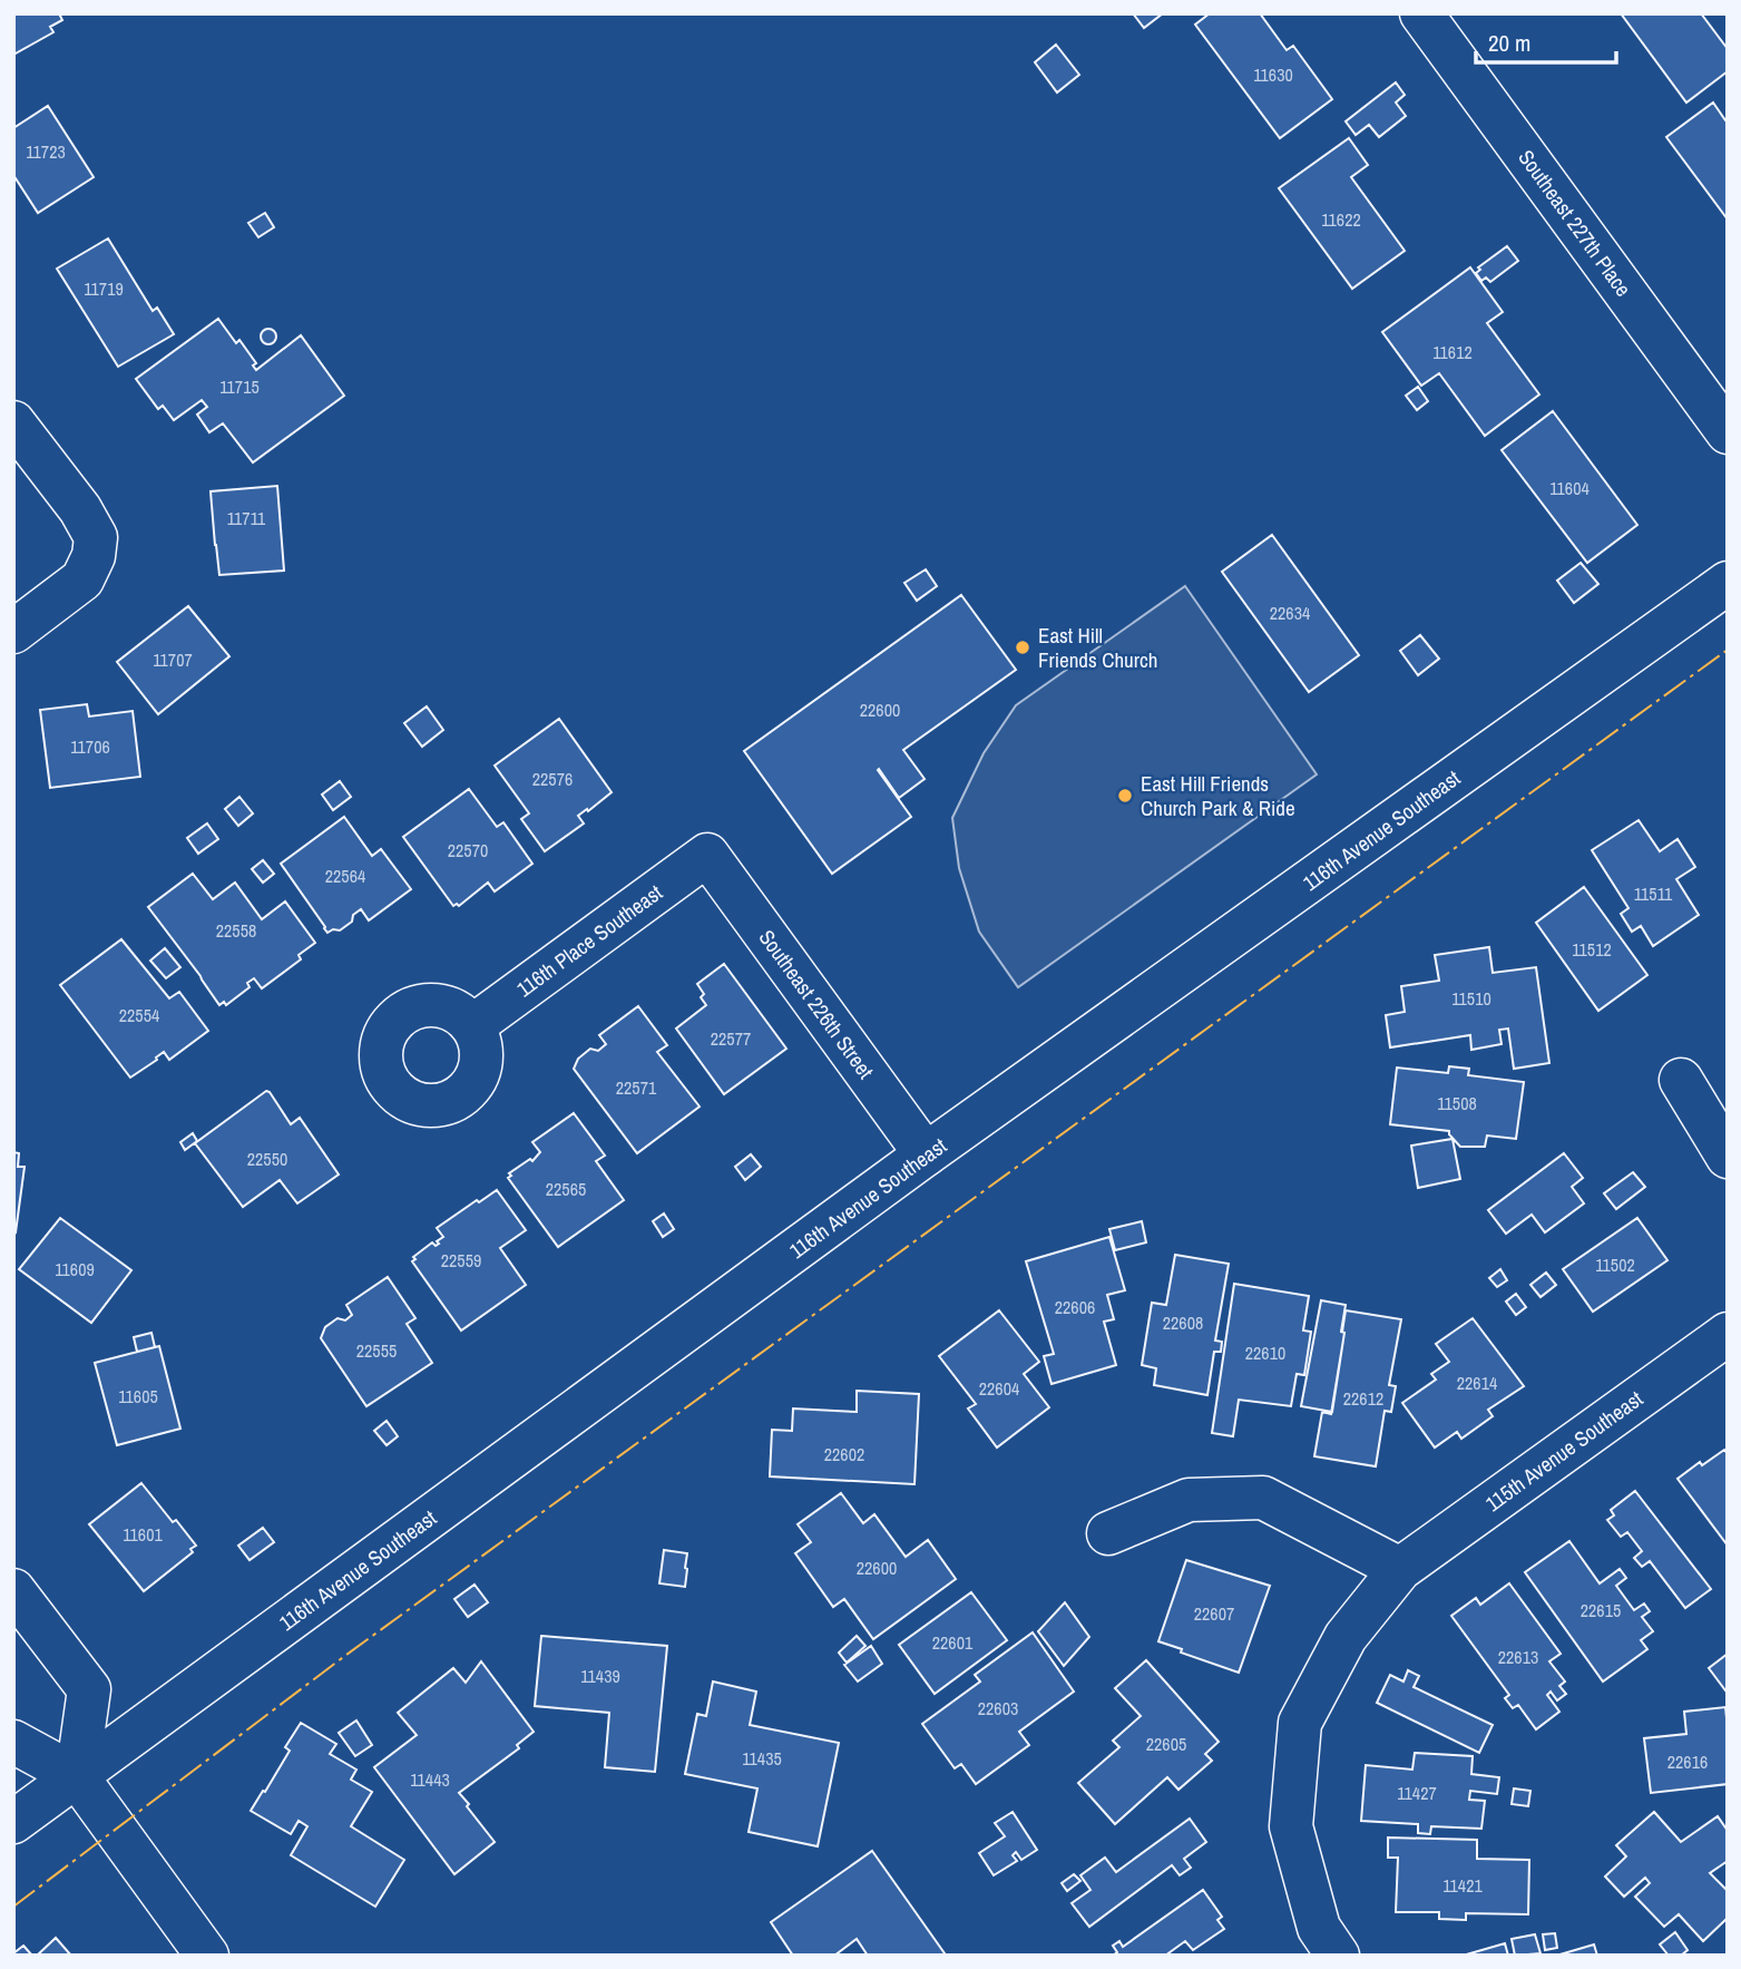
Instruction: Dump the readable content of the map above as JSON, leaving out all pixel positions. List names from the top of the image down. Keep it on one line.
{"streets":{"street":["Southeast 227th Place","116th Avenue Southeast","116th Place Southeast","Southeast 226th Street","115th Avenue Southeast"]},"crossings":[["116th Avenue Southeast","Southeast 226th Street"],["116th Place Southeast","Southeast 226th Street"]],"places":["East Hill Friends Church","East Hill Friends Church Park & Ride"],"house_numbers":["11630","11723","11622","11719","11612","11715","11604","11711","22634","11707","22600","11706","22576","22570","22564","11511","22558","11512","11510","22554","22577","22571","11508","22550","22565","22559","11502","11609","22606","22608","22555","22610","22614","22604","11605","22612","22602","11601","22600","22615","22607","22601","22613","11439","22603","22605","11435","22616","11443","11427","11421"],"scale_bar":"20 m"}
